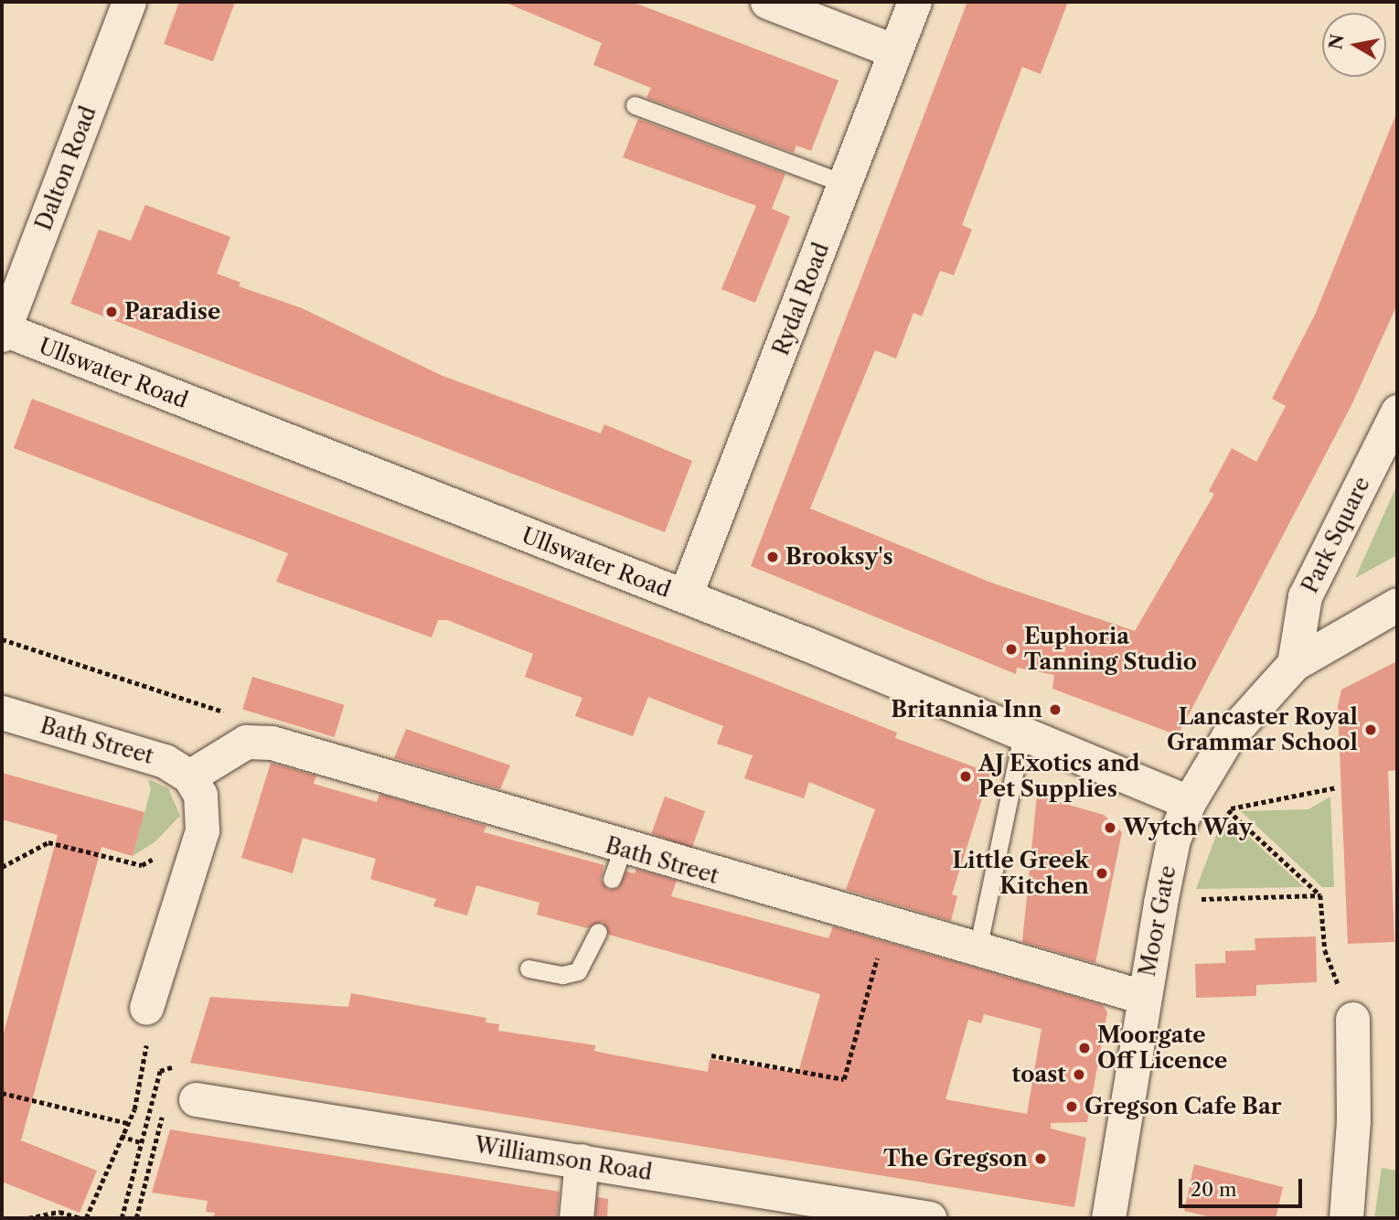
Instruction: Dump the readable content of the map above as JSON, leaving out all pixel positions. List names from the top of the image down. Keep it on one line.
{"streets":{"street":["Dalton Road","Rydal Road","Ullswater Road","Park Square","Bath Street","Moor Gate","Williamson Road"]},"crossings":[["Dalton Road","Ullswater Road"],["Rydal Road","Ullswater Road"],["Ullswater Road","Moor Gate"],["Park Square","Moor Gate"],["Bath Street","Moor Gate"]],"places":["Paradise","Brooksy's","Euphoria Tanning Studio","Britannia Inn","Lancaster Royal Grammar School","AJ Exotics and Pet Supplies","Wytch Way","Little Greek Kitchen","Moorgate Off Licence","toast","Gregson Cafe Bar","The Gregson"],"scale_bar":"20 m","north":"left"}
